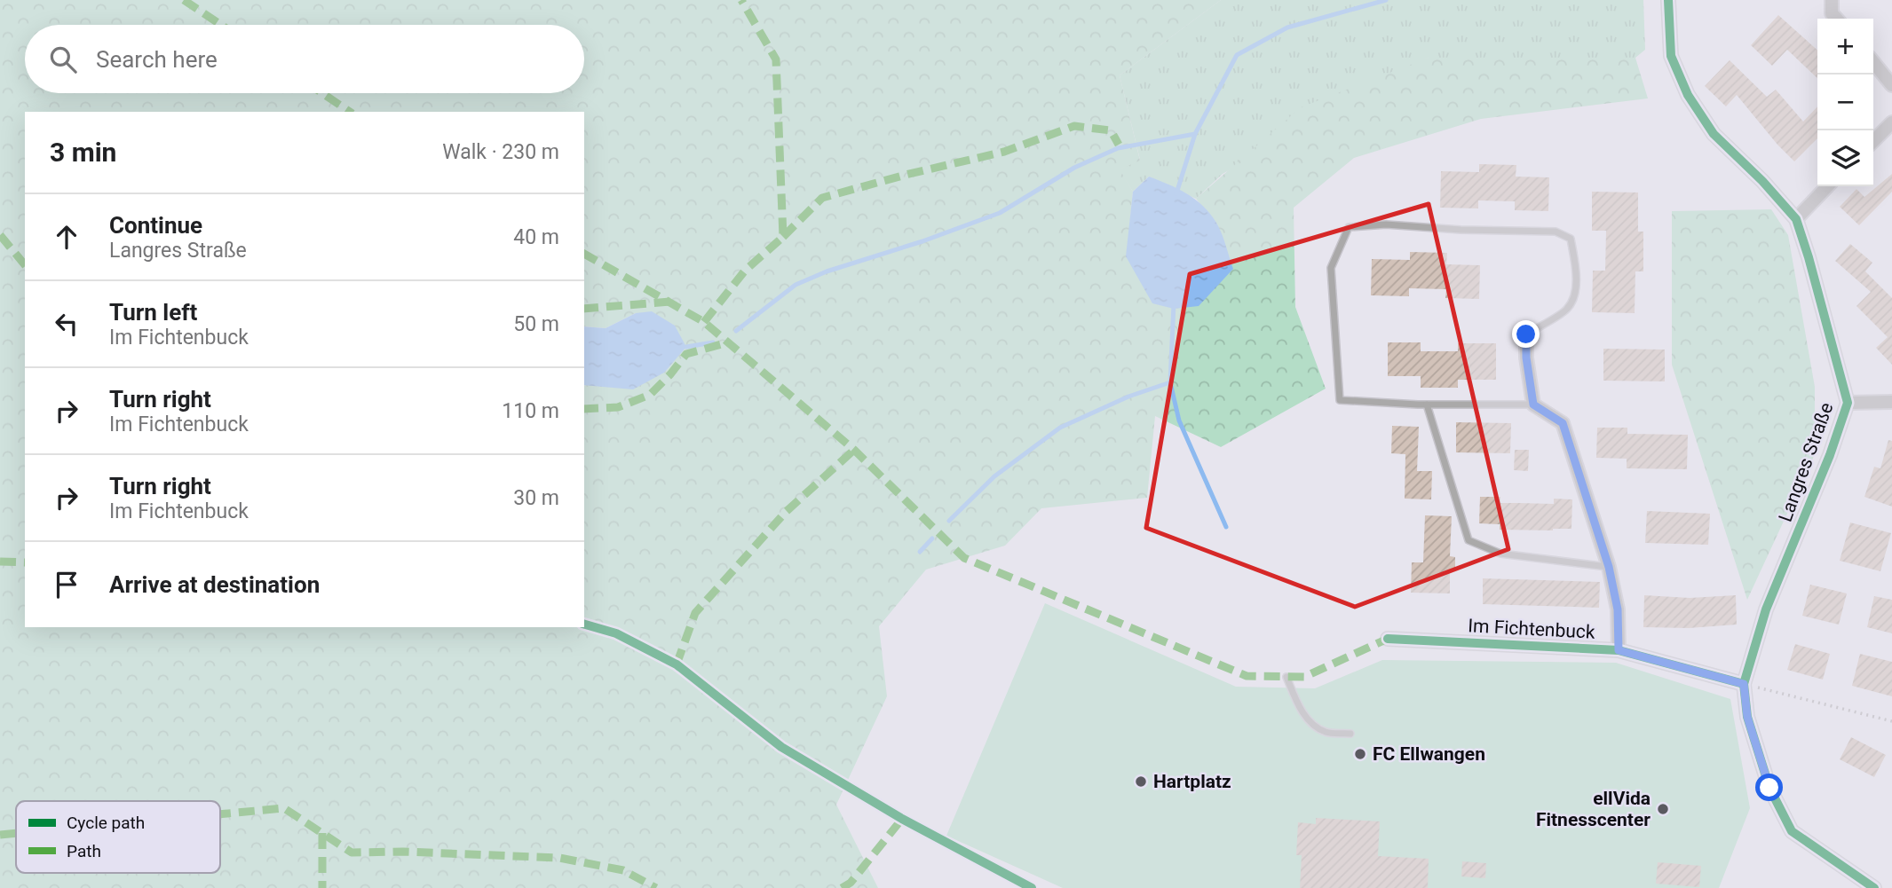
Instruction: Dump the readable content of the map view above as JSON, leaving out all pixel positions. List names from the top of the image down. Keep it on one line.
{"streets":{"street":["Langres Straße","Im Fichtenbuck"]},"crossings":[["Langres Straße","Im Fichtenbuck"]],"places":["FC Ellwangen","Hartplatz","ellVida Fitnesscenter"],"legend":["Cycle path","Path"],"page":{"map_buttons":["+","−"],"search":"Search here","heading":["3 min","Walk · 230 m"],"list":[["Continue","Langres Straße","40 m"],["Turn left","Im Fichtenbuck","50 m"],["Turn right","Im Fichtenbuck","110 m"],["Turn right","Im Fichtenbuck","30 m"],"Arrive at destination"]}}
